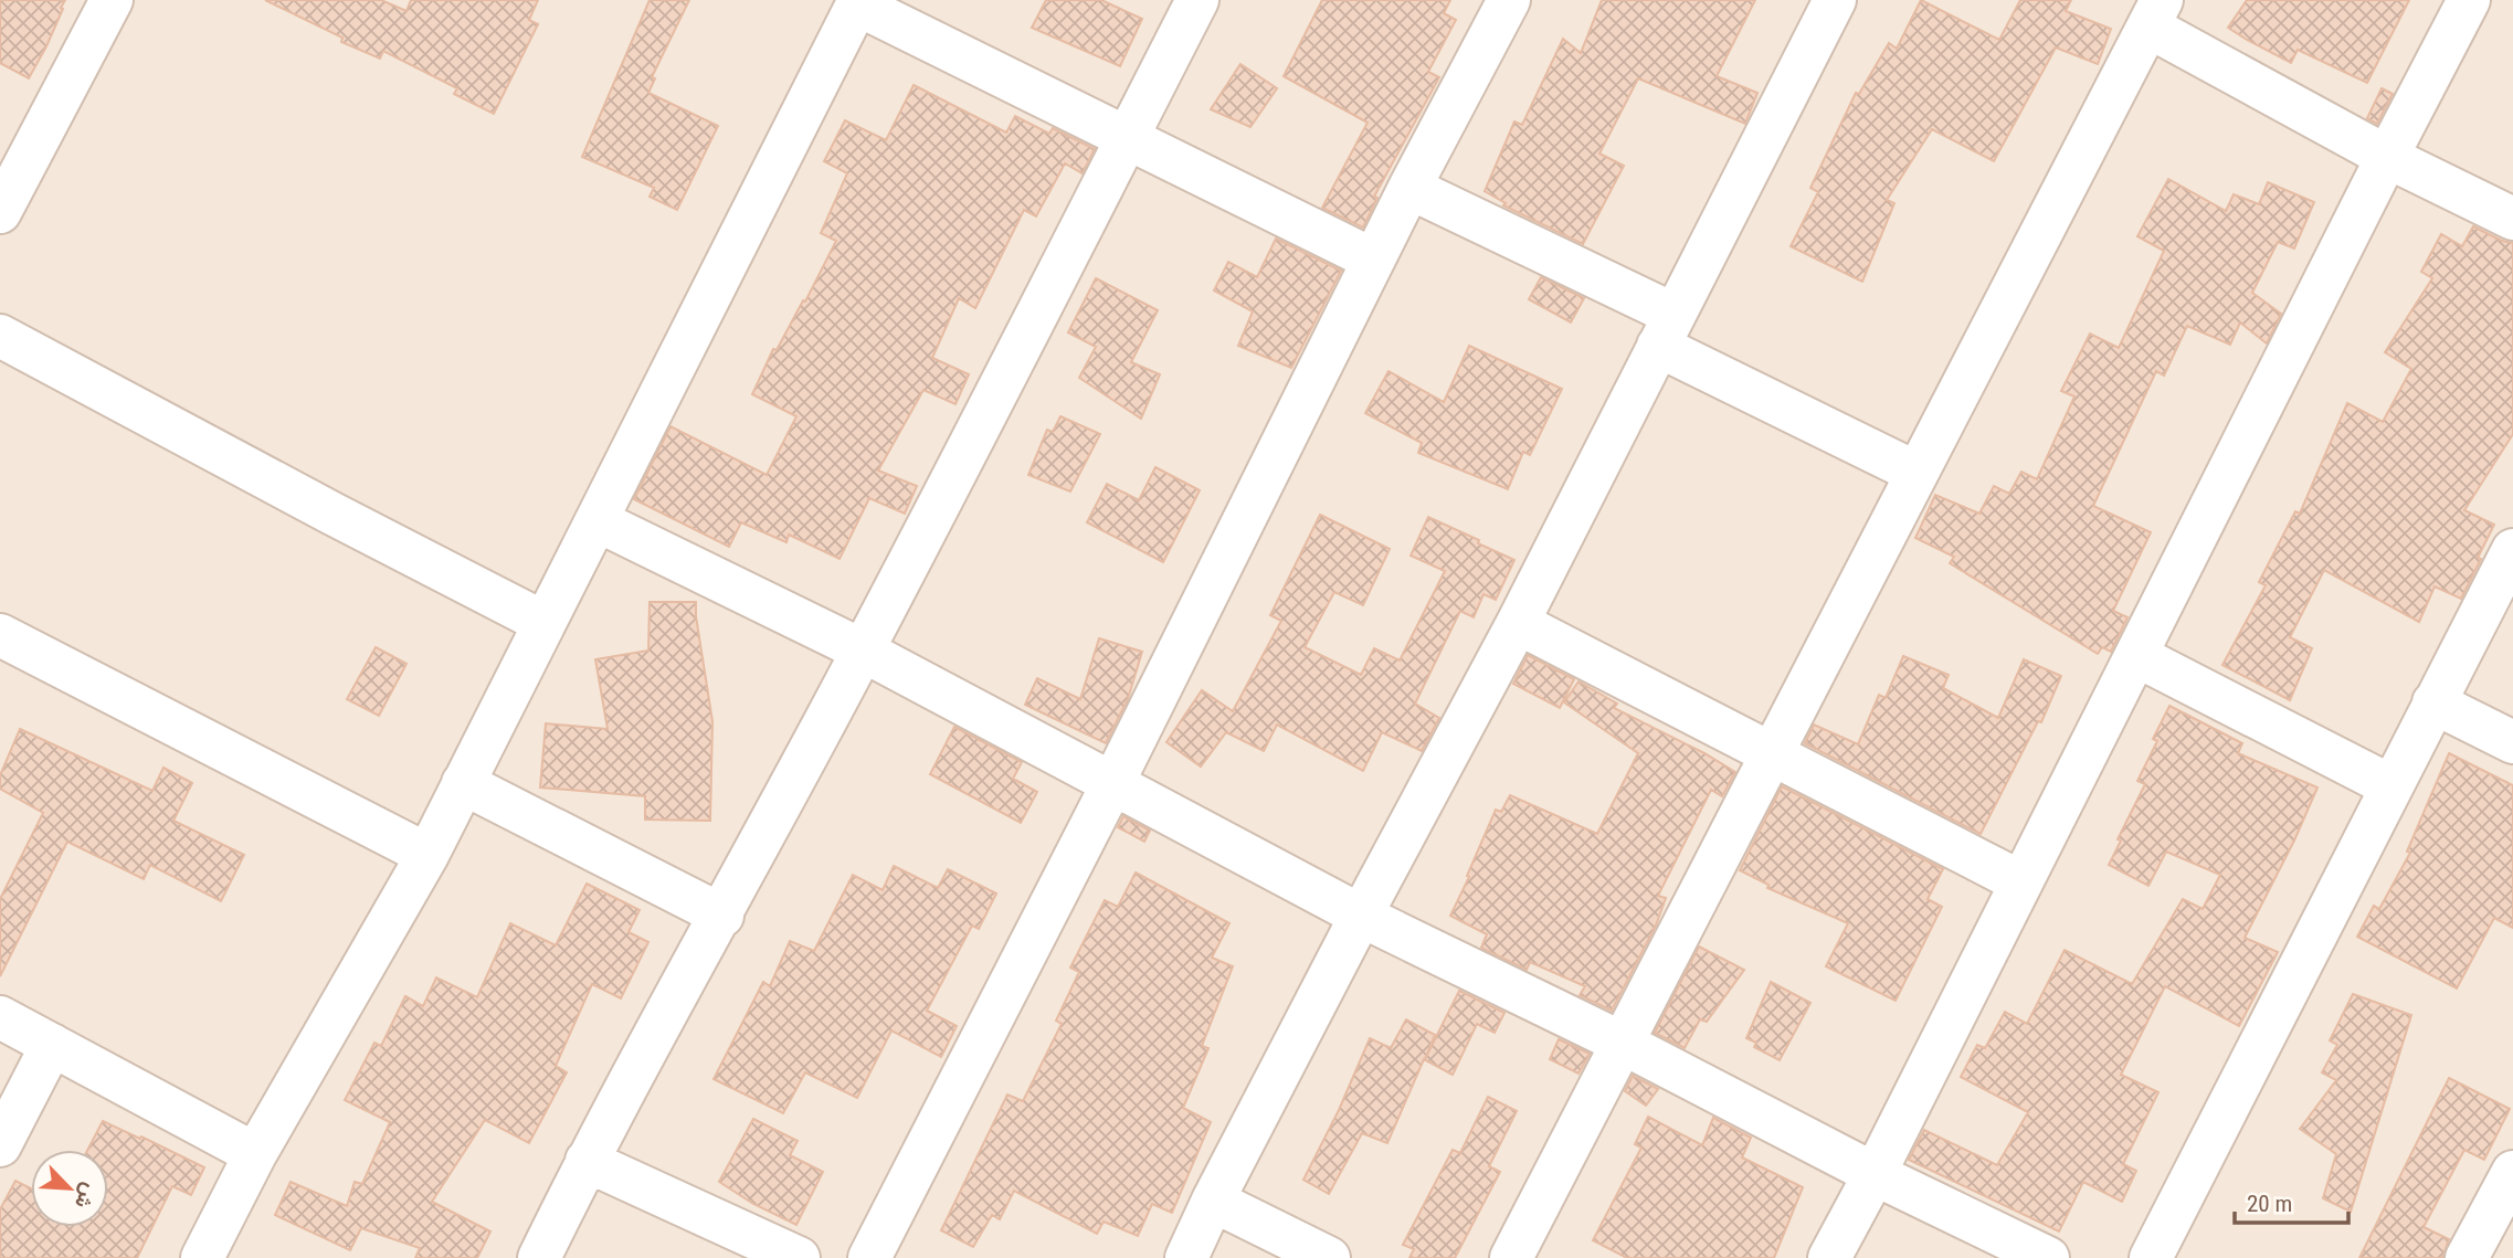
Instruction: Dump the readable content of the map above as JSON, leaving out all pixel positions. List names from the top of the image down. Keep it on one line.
{"scale_bar":"20 m","north":"bottom right"}
